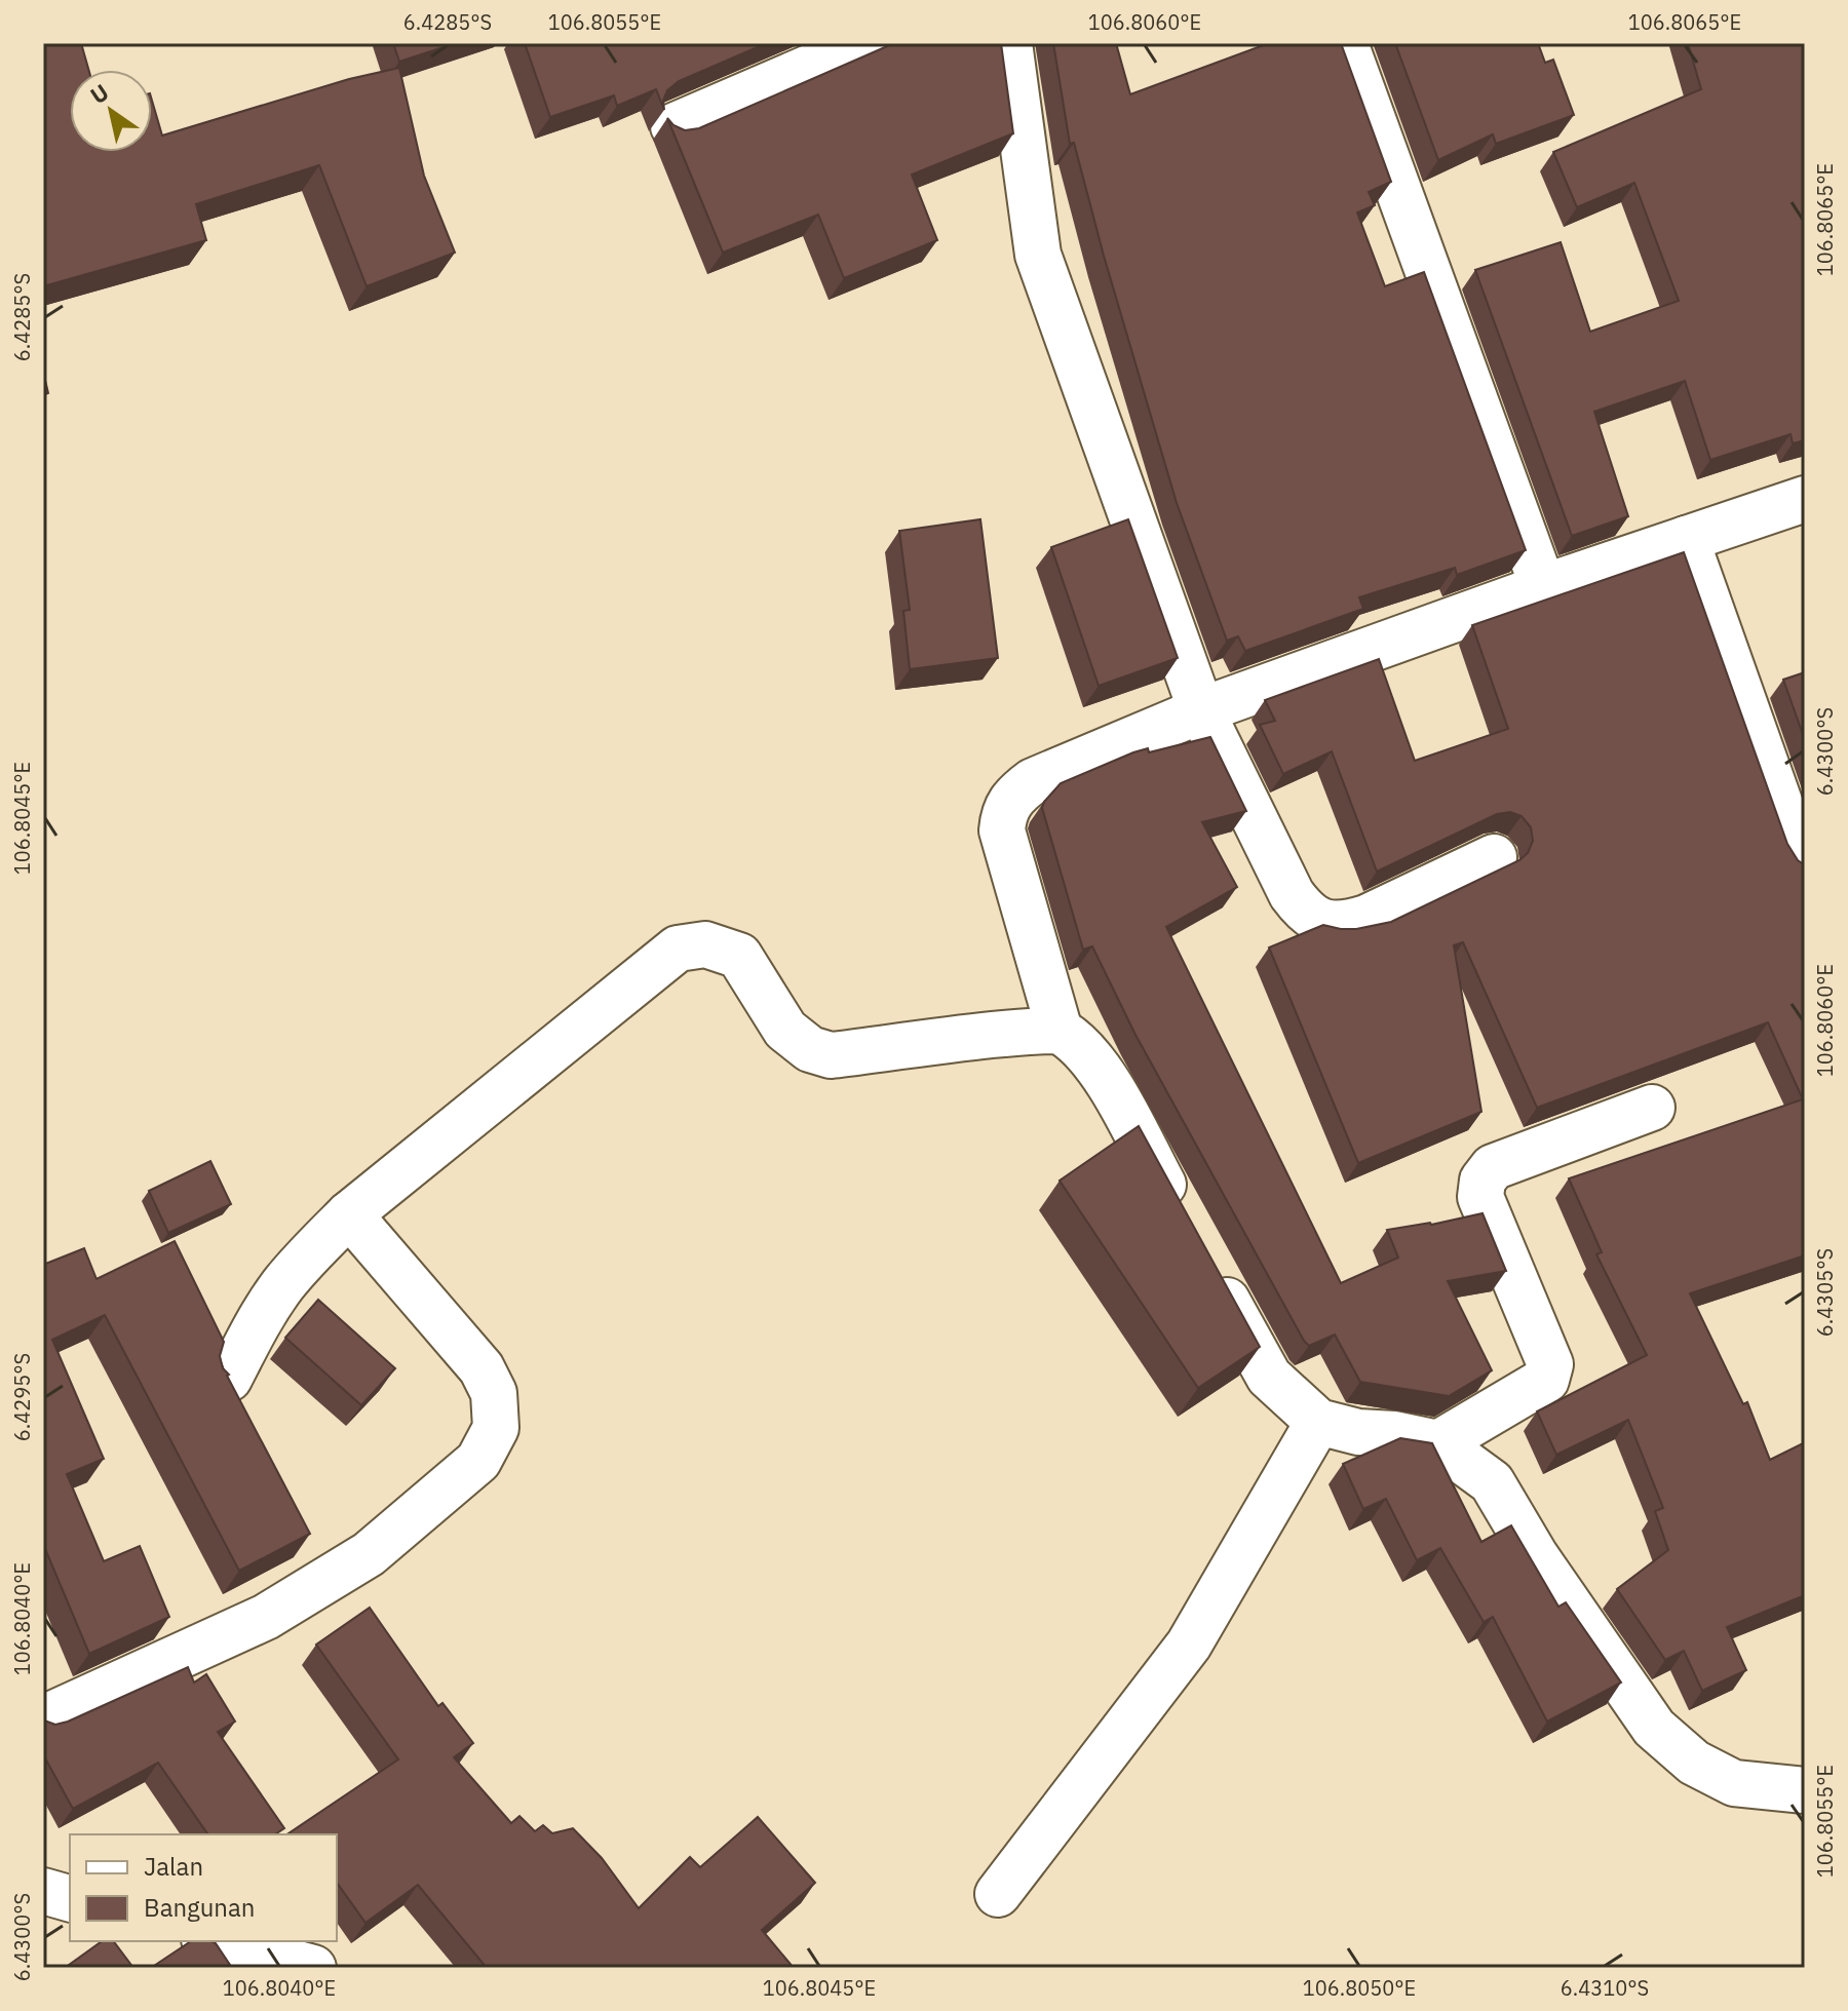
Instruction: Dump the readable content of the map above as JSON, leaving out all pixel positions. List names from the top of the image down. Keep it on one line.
{"legend":["Jalan","Bangunan"],"north":"top left","coordinates":["6.4285°S","106.8055°E","106.8060°E","106.8065°E","6.4300°S","106.8045°E","6.4305°S","6.4295°S","106.8040°E","106.8050°E","6.4310°S"]}
